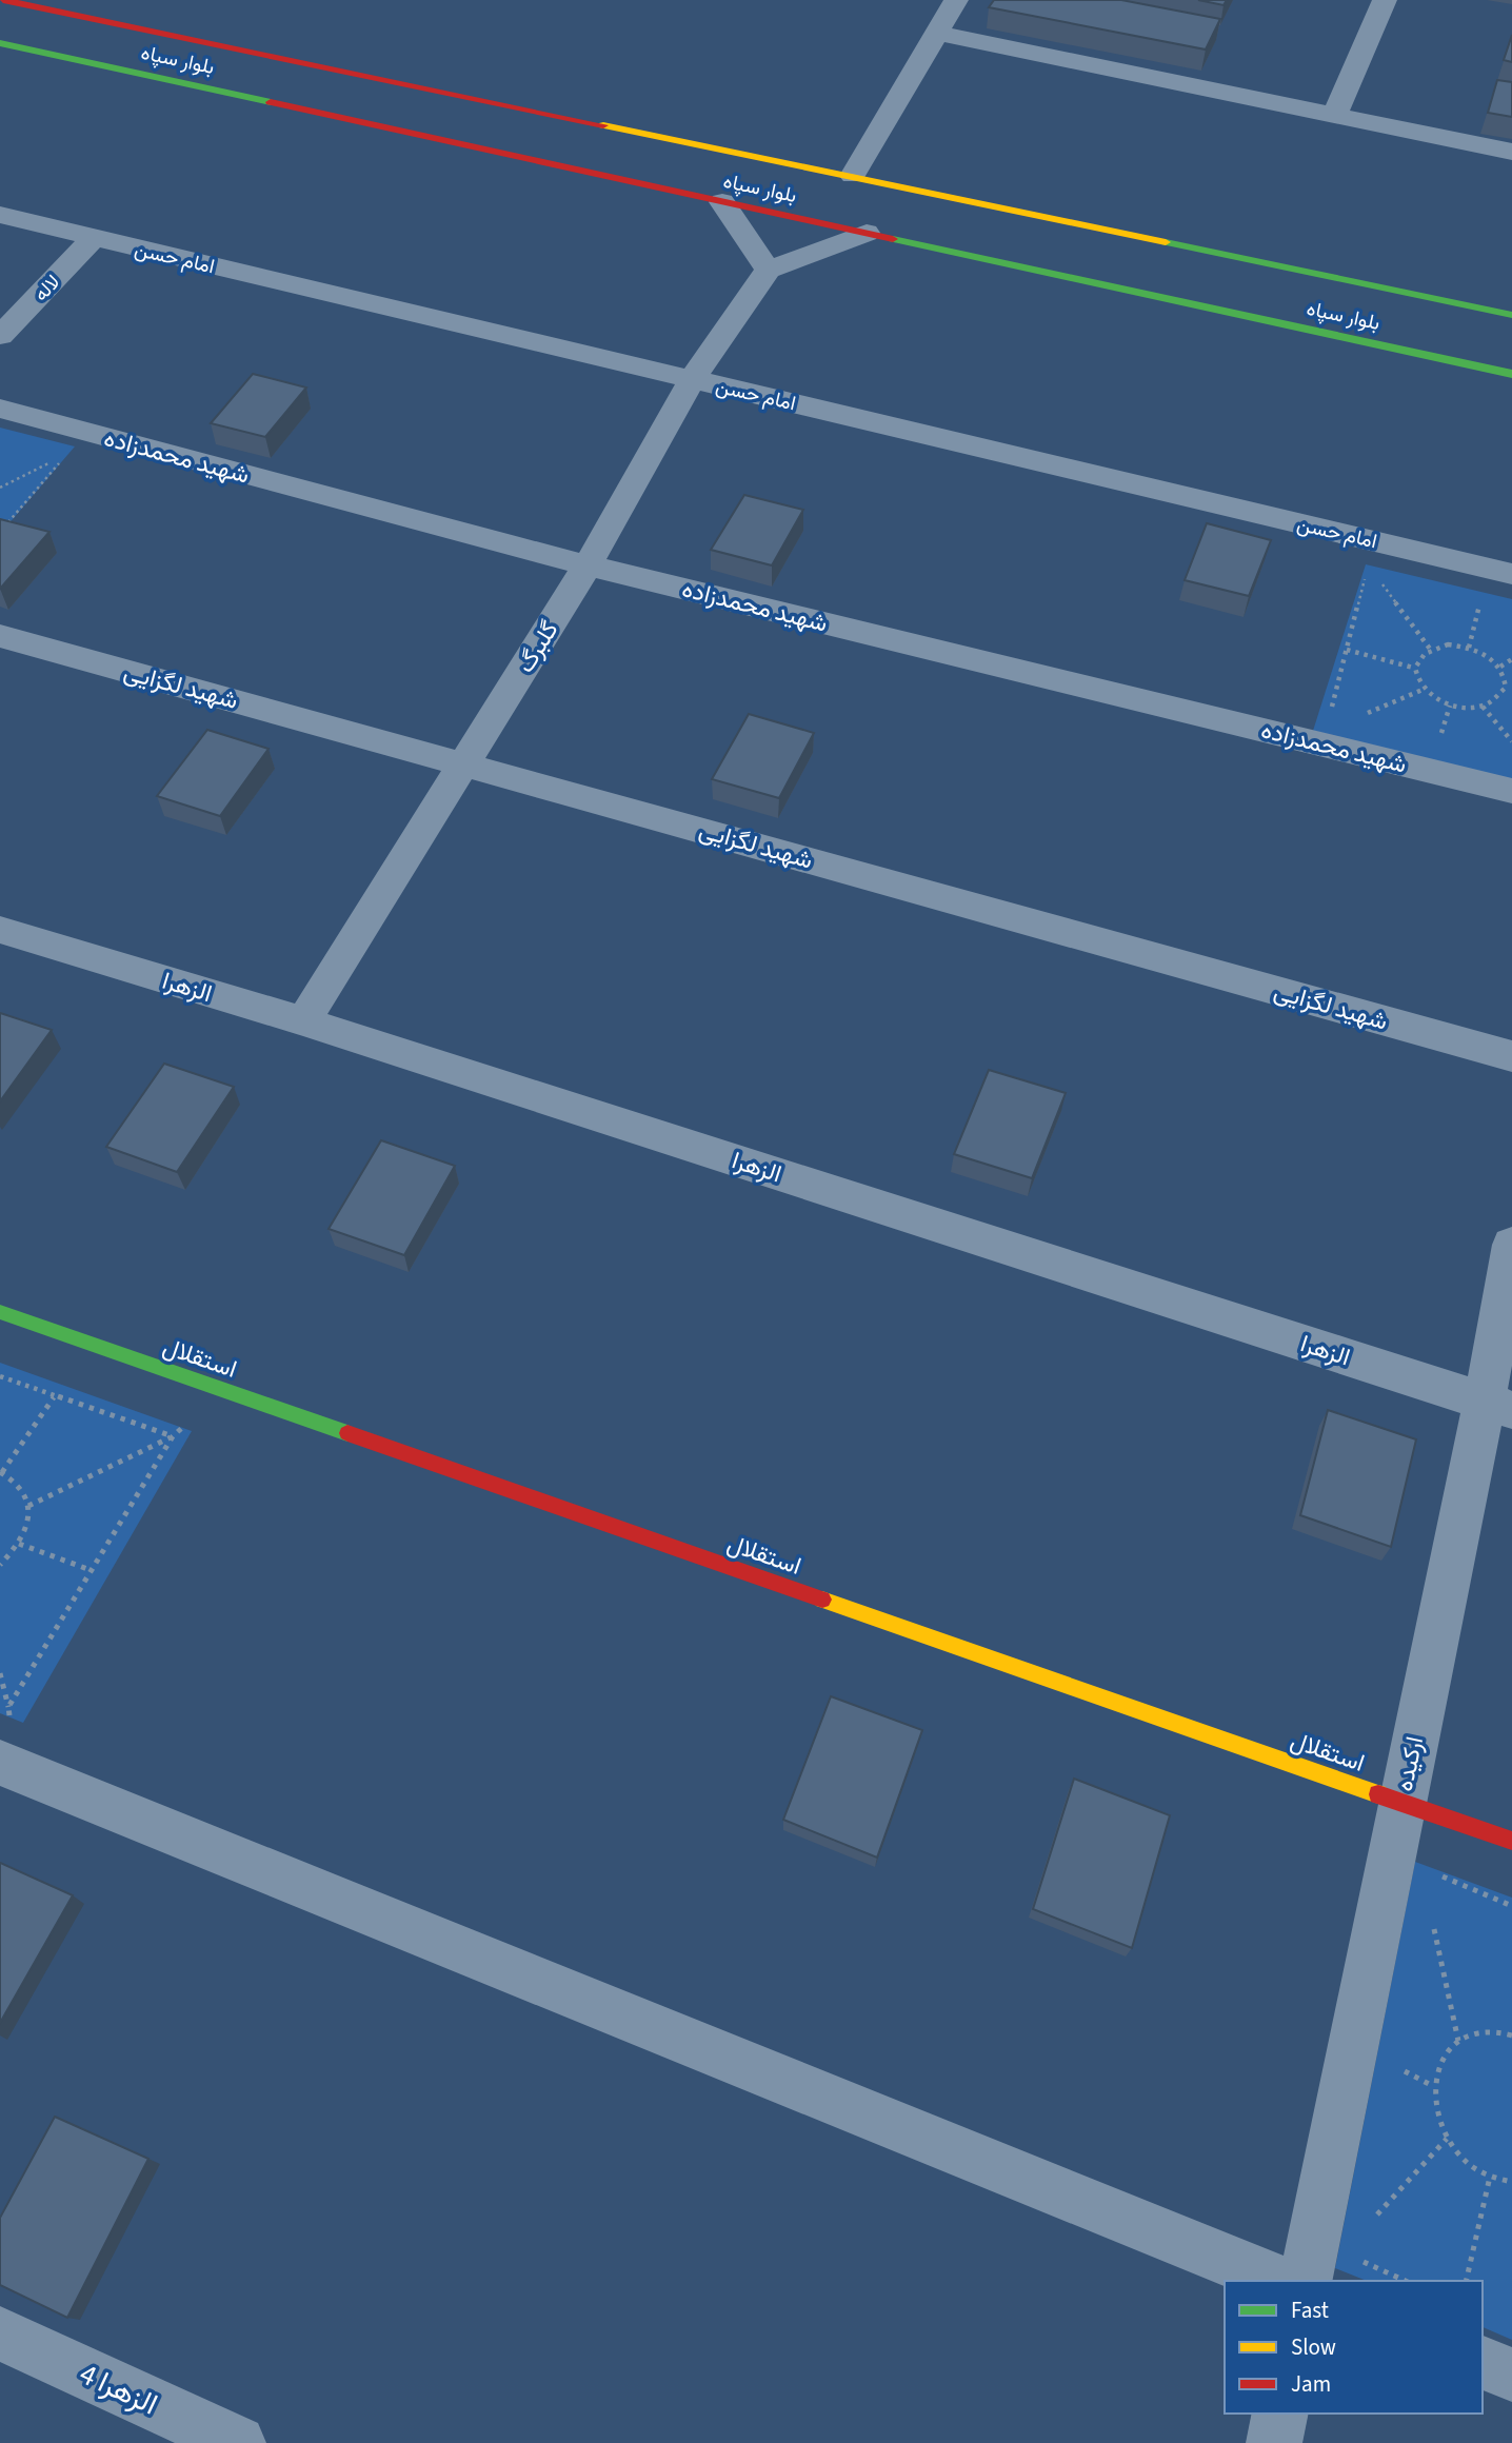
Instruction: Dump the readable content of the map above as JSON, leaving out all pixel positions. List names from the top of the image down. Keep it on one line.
{"streets":{"main road":["بلوار سپاه","استقلال"],"street":["امام حسن","لاله","شهید محمدزاده","گلبرگ","شهید لگزایی","الزهرا","ارکیده","الزهرا 4"]},"crossings":[["امام حسن","لاله"],["امام حسن","گلبرگ"],["شهید محمدزاده","گلبرگ"],["گلبرگ","شهید لگزایی"],["گلبرگ","الزهرا"],["الزهرا","ارکیده"],["استقلال","ارکیده"]],"legend":["Fast","Slow","Jam"]}
